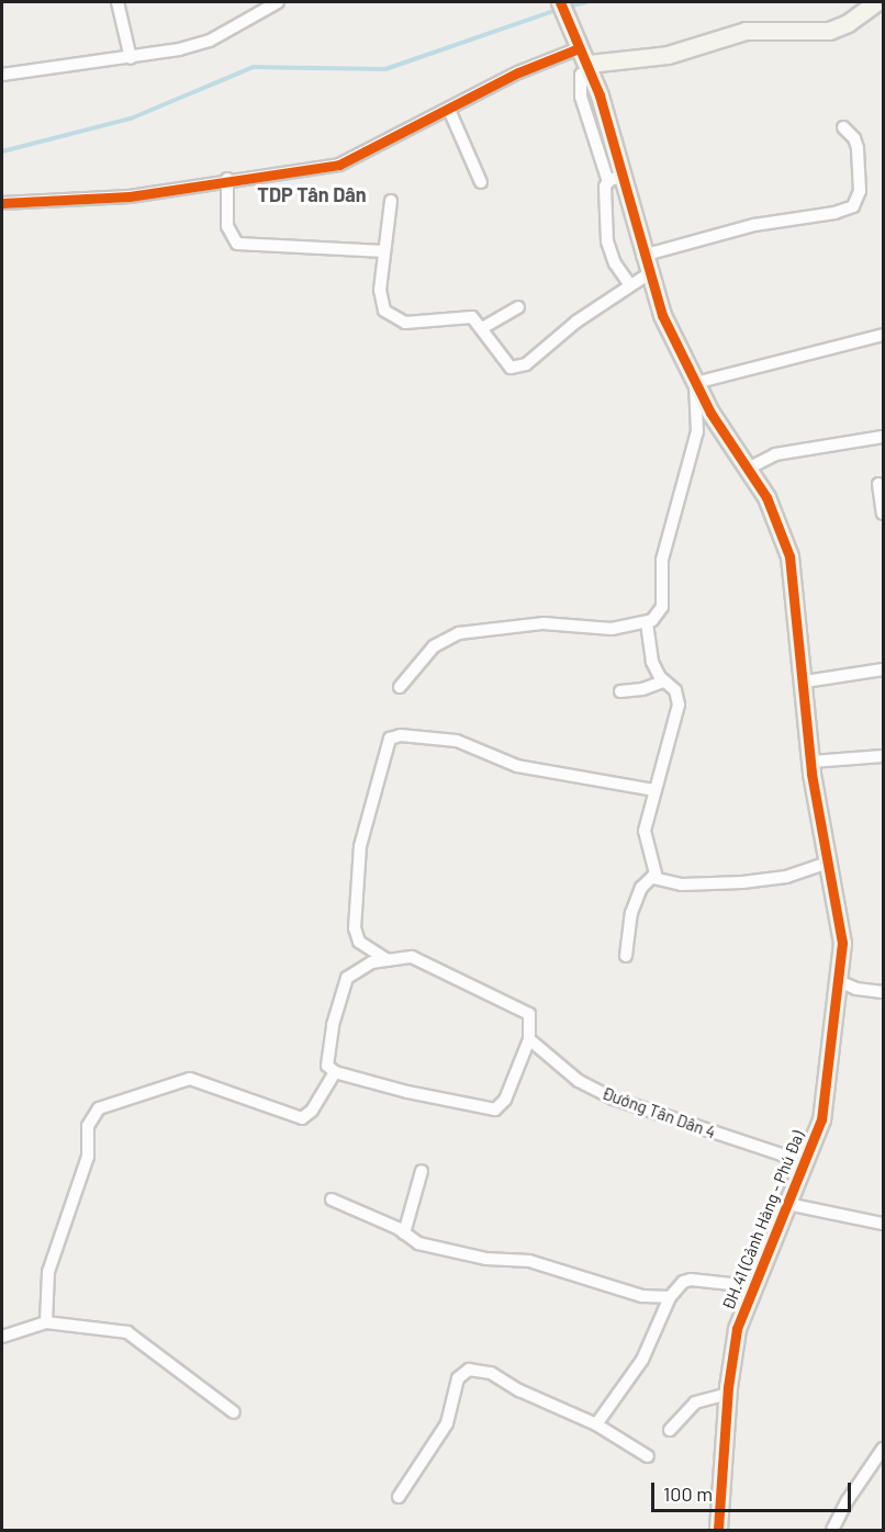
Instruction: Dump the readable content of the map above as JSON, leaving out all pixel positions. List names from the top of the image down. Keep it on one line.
{"streets":{"street":["Đướng Tân Dân 4","ĐH.41 (Cảnh Hàng - Phú Đa)"]},"crossings":[["Đướng Tân Dân 4","ĐH.41 (Cảnh Hàng - Phú Đa)"]],"districts":["TDP Tân Dân"],"scale_bar":"100 m"}
